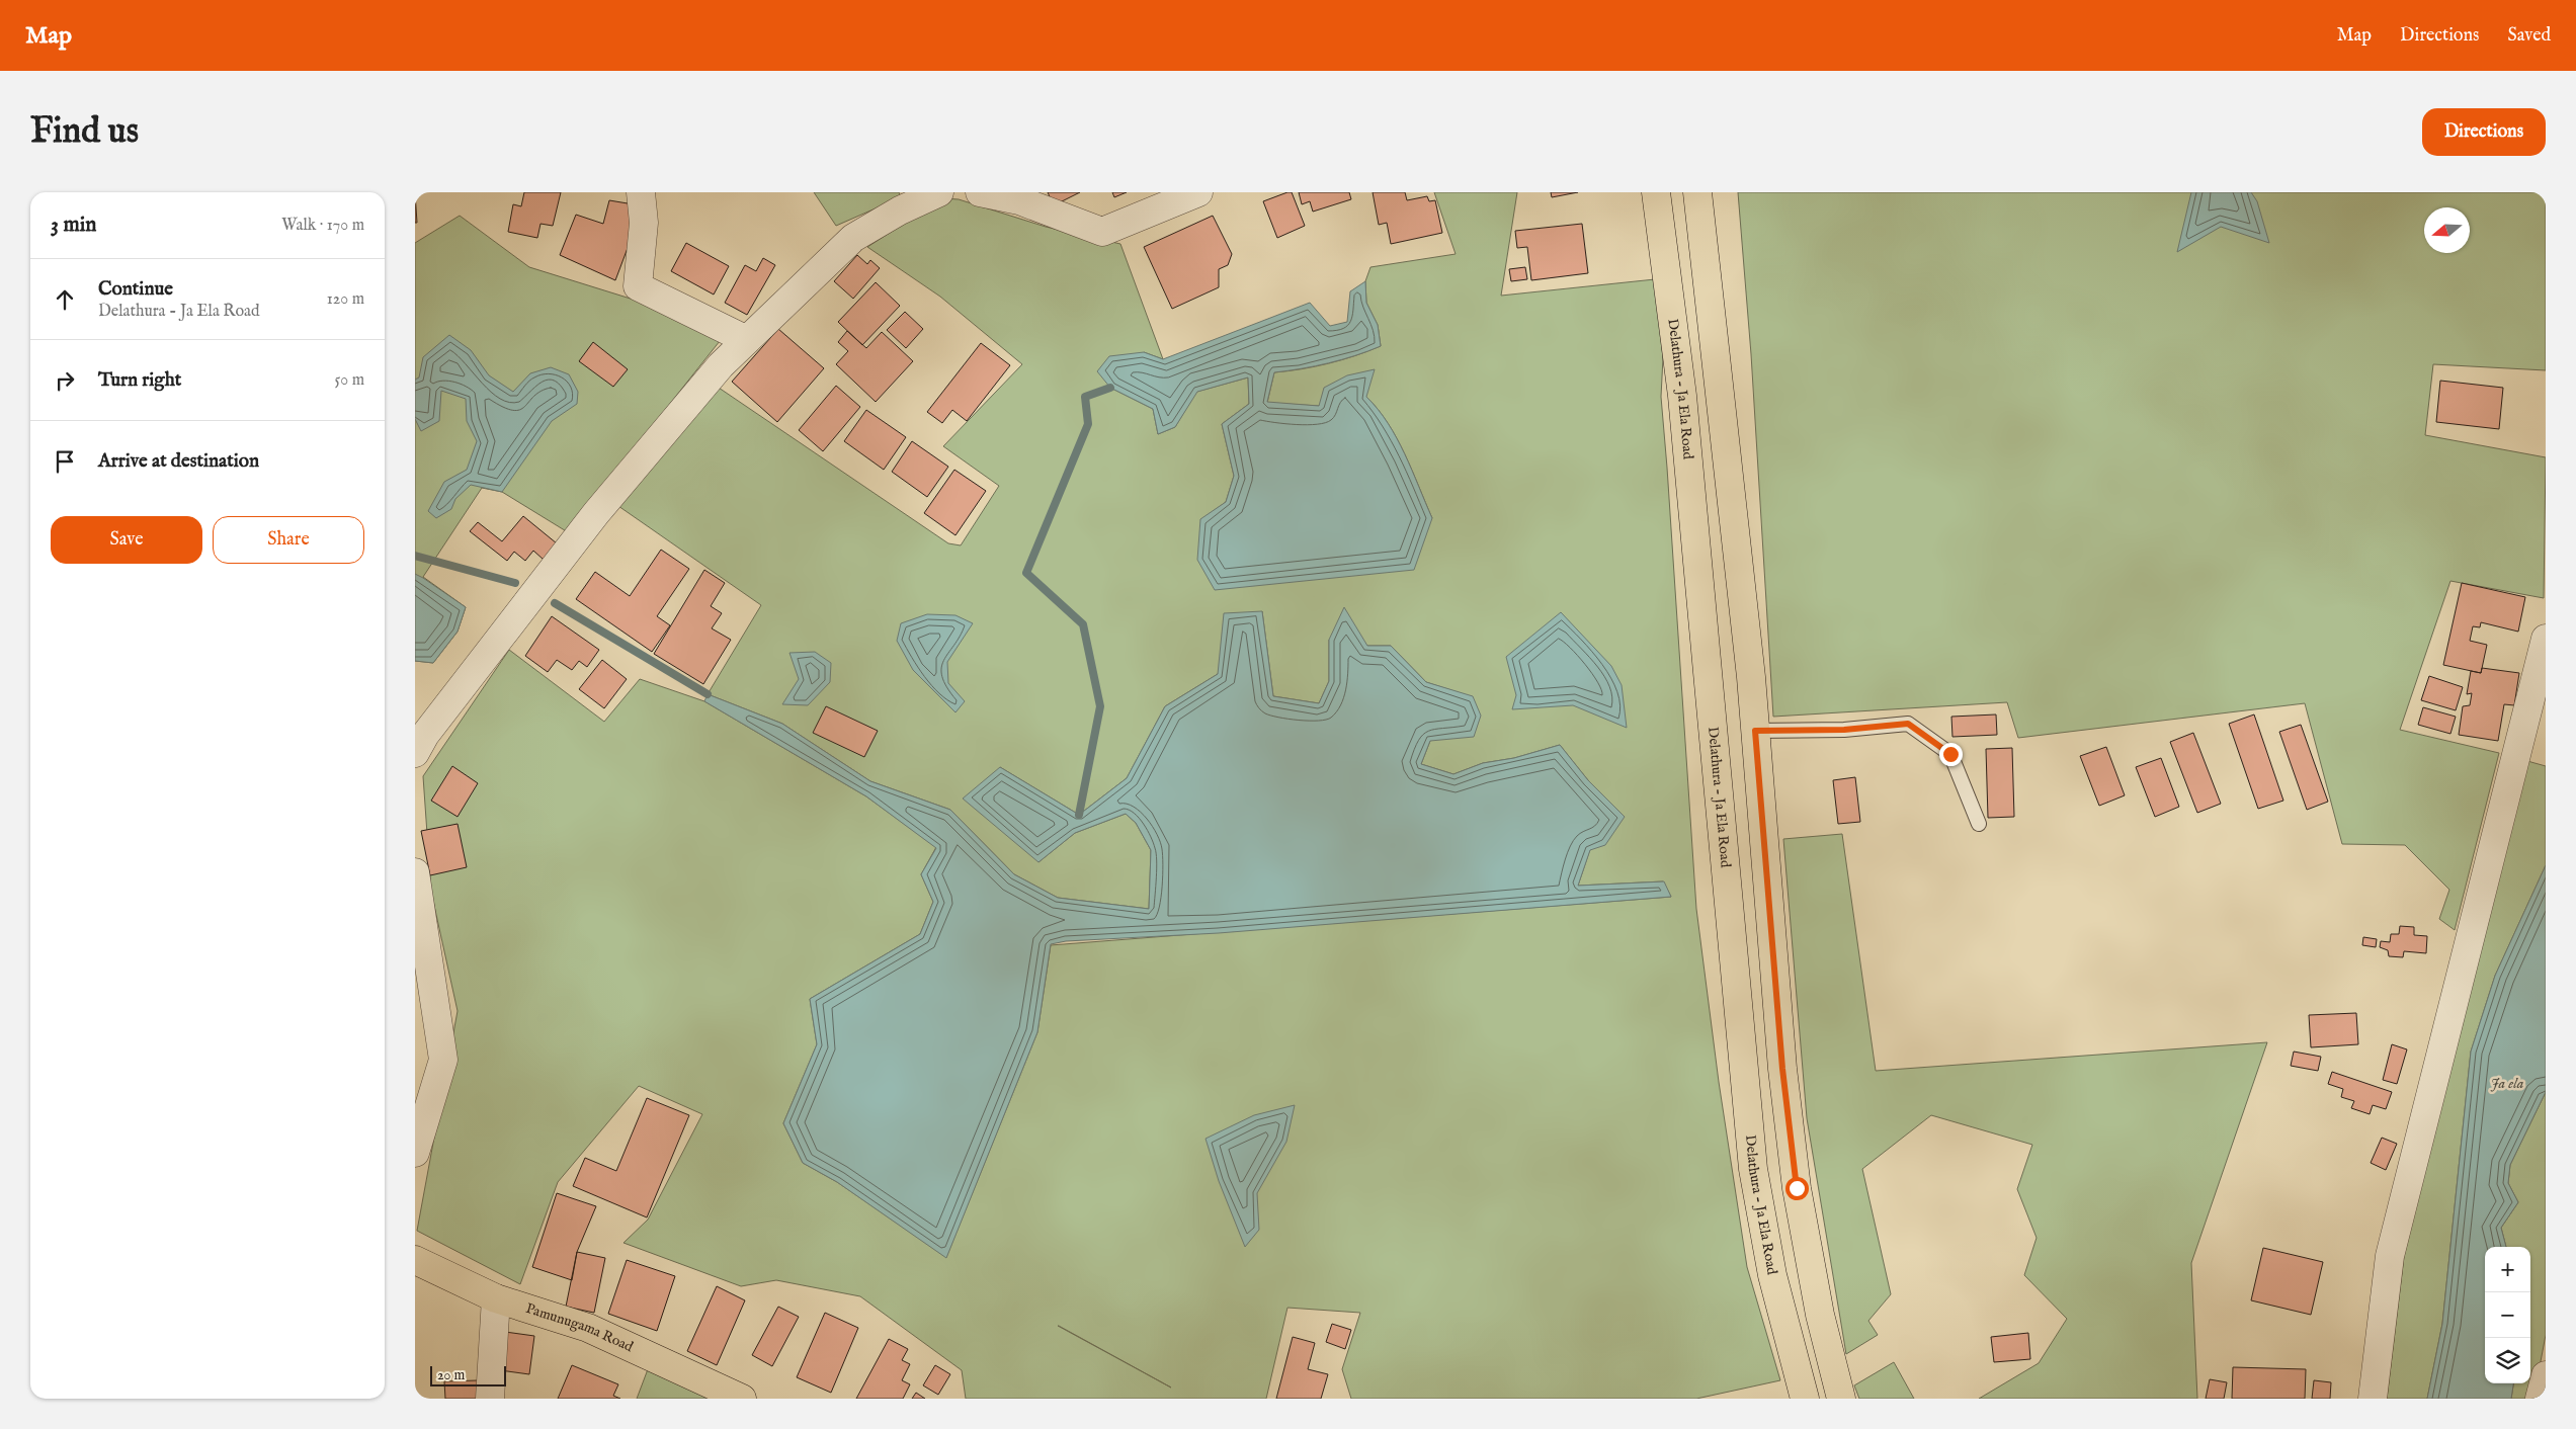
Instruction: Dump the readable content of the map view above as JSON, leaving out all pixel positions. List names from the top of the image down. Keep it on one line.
{"streets":{"main road":["Delathura - Ja Ela Road","Pamunugama Road"]},"water":["Ja ela"],"scale_bar":"20 m","north":"left","page":{"header":"Map","nav":["Map","Directions","Saved"],"buttons":["Directions",["Save","Share"]],"title":"Find us","heading":["3 min","Walk · 170 m"],"list":[["Continue","Delathura - Ja Ela Road","120 m"],["Turn right","50 m"],"Arrive at destination"],"map_buttons":["+","−"],"scale":"20 m"}}
